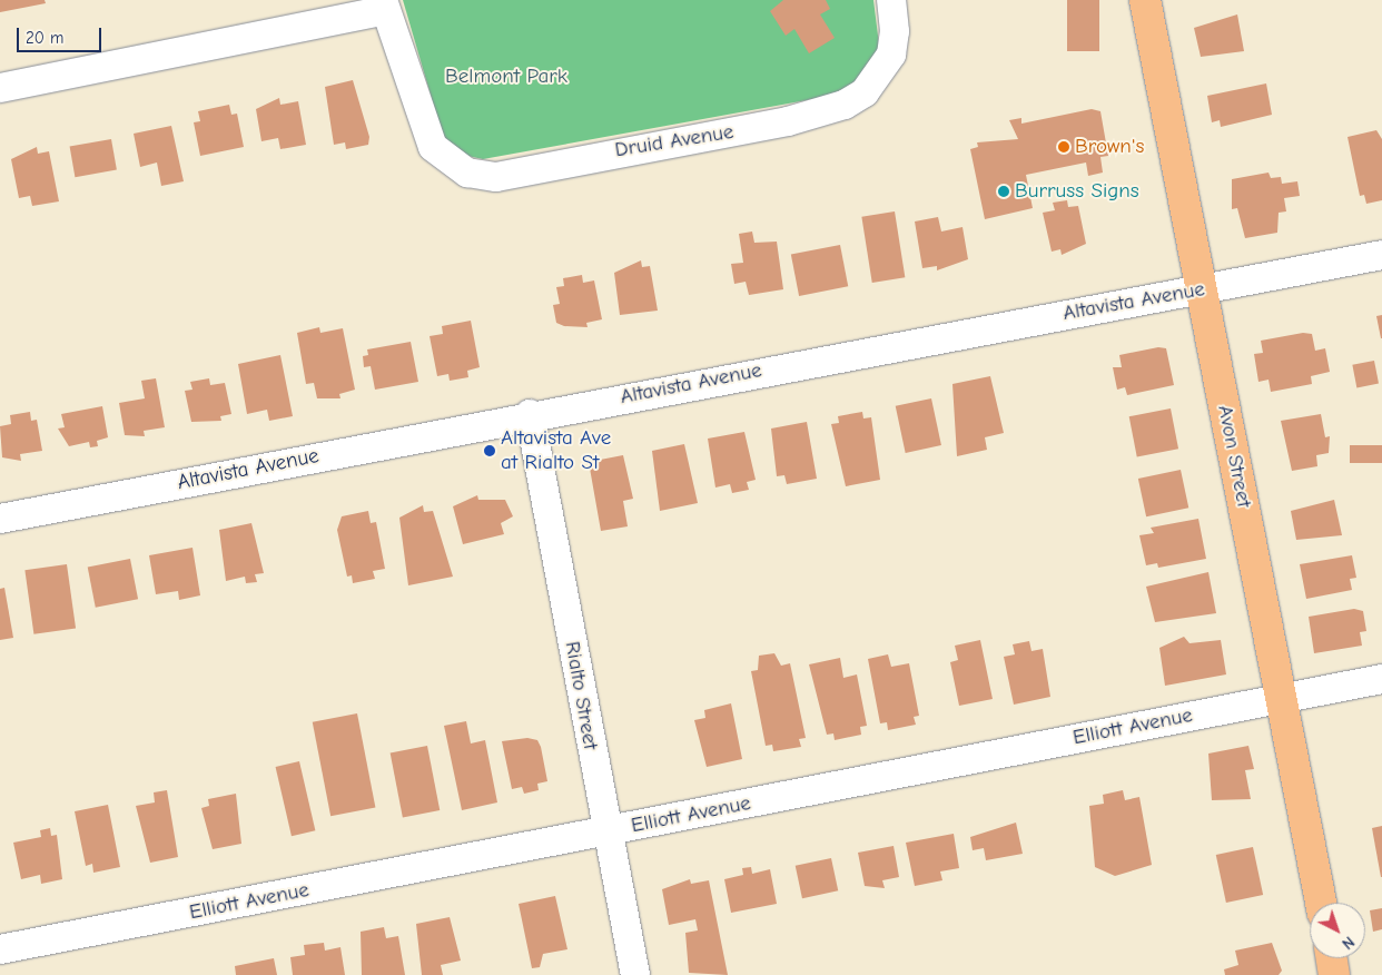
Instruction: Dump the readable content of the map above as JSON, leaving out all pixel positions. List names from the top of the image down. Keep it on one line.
{"streets":{"main road":["Avon Street"],"street":["Druid Avenue","Altavista Avenue","Rialto Street","Elliott Avenue"]},"crossings":[["Altavista Avenue","Avon Street"],["Altavista Avenue","Rialto Street"],["Avon Street","Elliott Avenue"],["Rialto Street","Elliott Avenue"]],"parks":["Belmont Park"],"places":["Brown's","Burruss Signs","Altavista Ave at Rialto St"],"scale_bar":"20 m","north":"bottom right"}
